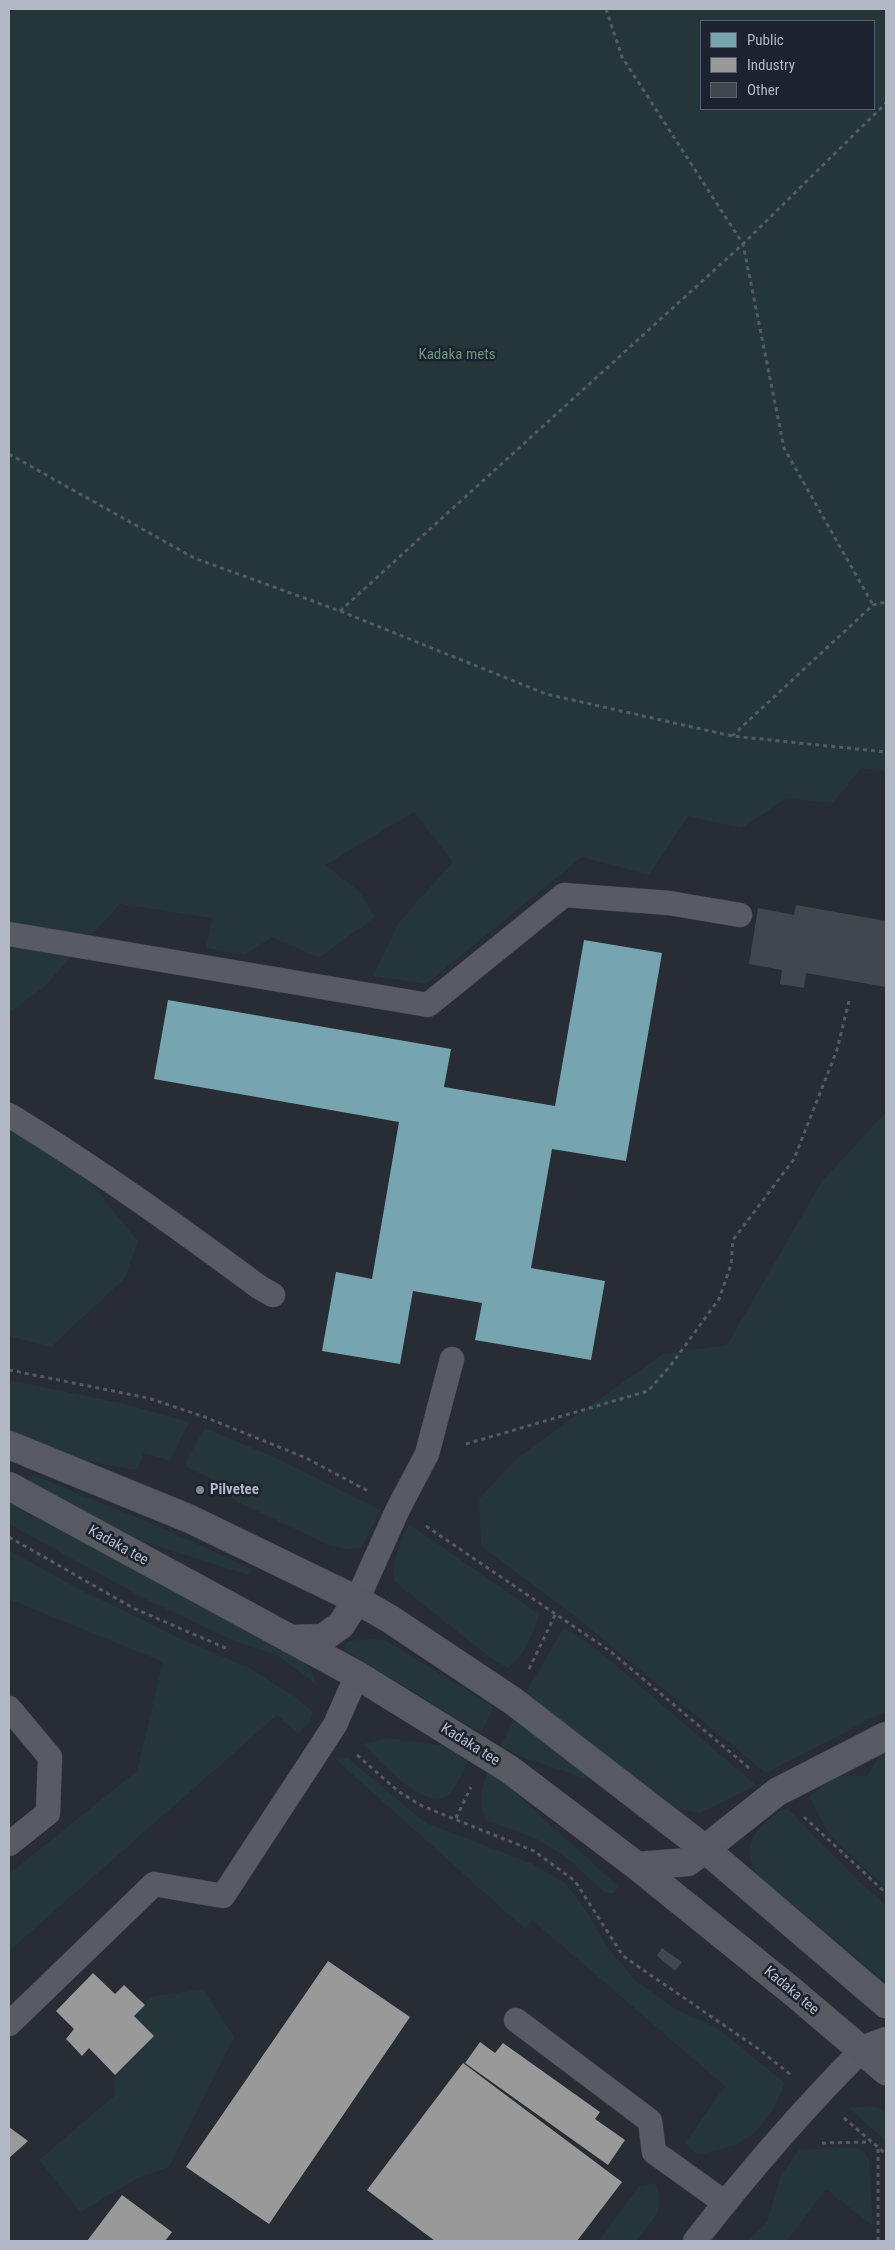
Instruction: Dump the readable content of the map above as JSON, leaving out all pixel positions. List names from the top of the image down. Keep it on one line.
{"streets":{"main road":["Kadaka tee"]},"parks":["Kadaka mets"],"places":["Pilvetee"],"legend":["Public","Industry","Other"]}
